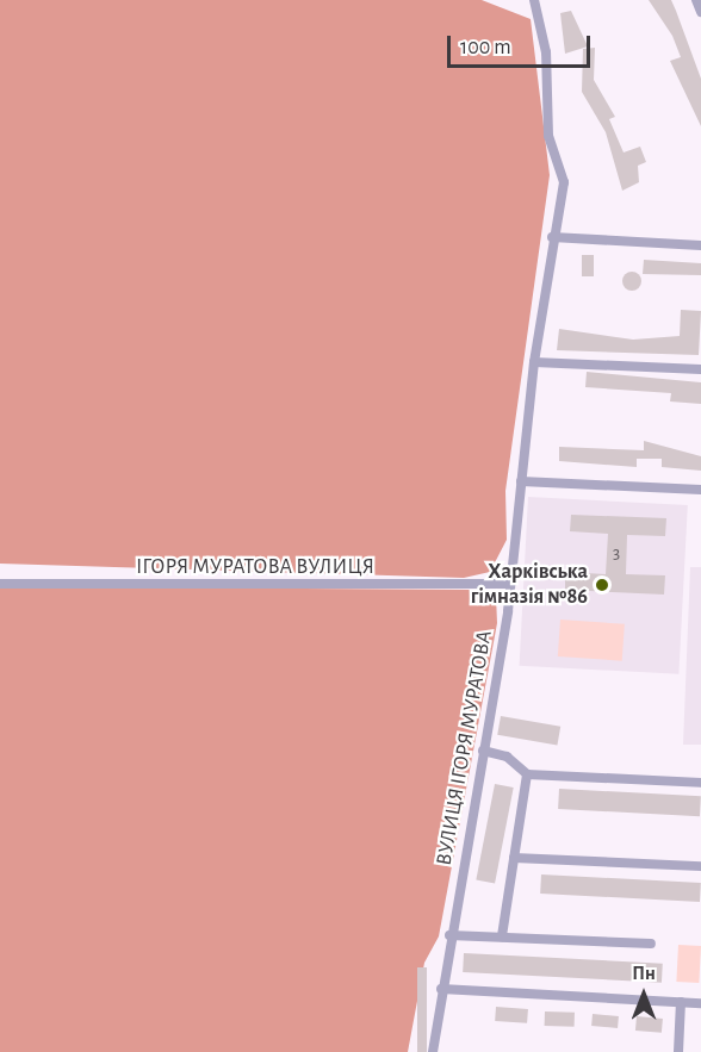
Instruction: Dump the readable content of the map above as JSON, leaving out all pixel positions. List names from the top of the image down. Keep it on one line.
{"streets":{"street":["ІГОРЯ МУРАТОВА ВУЛИЦЯ","ВУЛИЦЯ ІГОРЯ МУРАТОВА"]},"crossings":[["ІГОРЯ МУРАТОВА ВУЛИЦЯ","ВУЛИЦЯ ІГОРЯ МУРАТОВА"]],"places":["Харківська гімназія №86"],"house_numbers":["3"],"scale_bar":"100 m","north":"top"}
